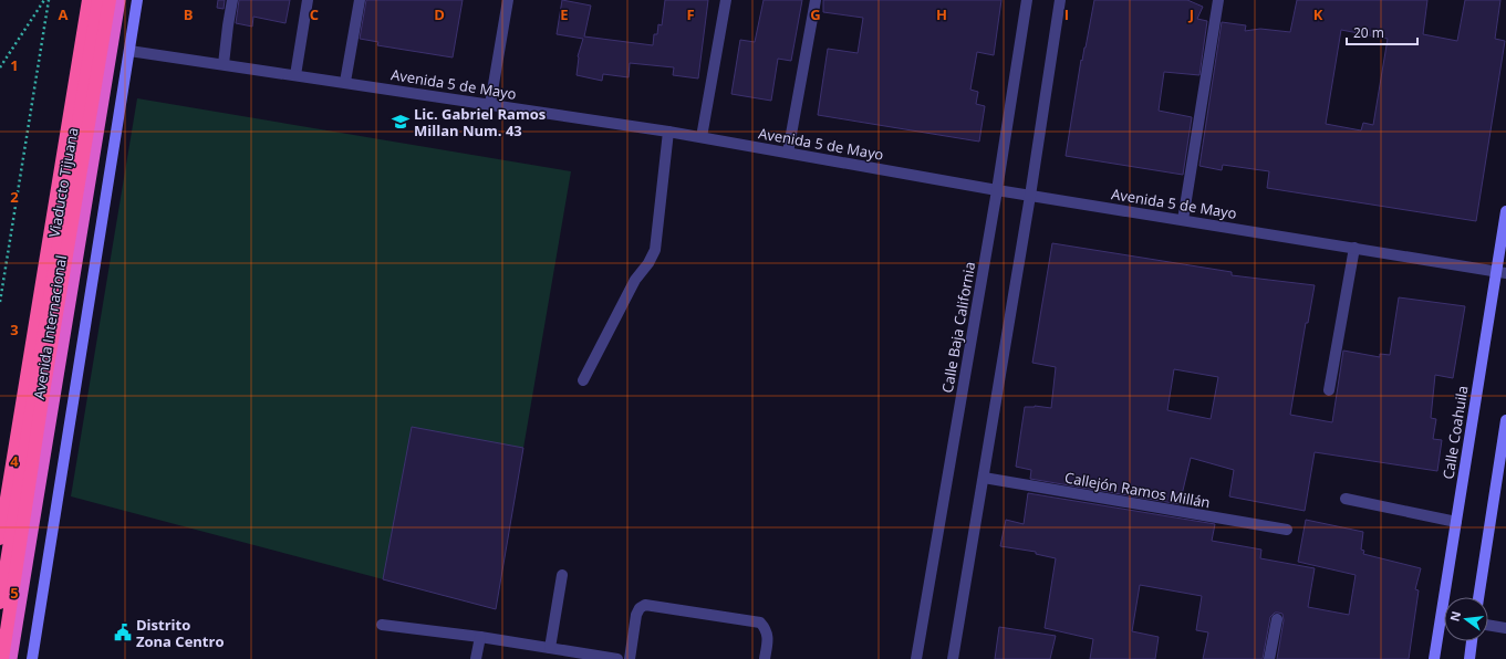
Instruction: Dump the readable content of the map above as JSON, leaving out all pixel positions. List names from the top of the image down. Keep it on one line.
{"streets":{"highway":["Viaducto Tijuana","Avenida Internacional"],"main road":["Calle Coahuila"],"street":["Avenida 5 de Mayo","Calle Baja California","Callejón Ramos Millán"]},"crossings":[["Avenida 5 de Mayo","Calle Baja California"],["Avenida 5 de Mayo","Calle Coahuila"]],"places":{"school or university":["Lic. Gabriel Ramos Millan Num. 43"],"public building":["Distrito Zona Centro"]},"scale_bar":"20 m","north":"left","grid":{"columns":["A","B","C","D","E","F","G","H","I","J","K"],"rows":["1","2","3","4","5"]}}
